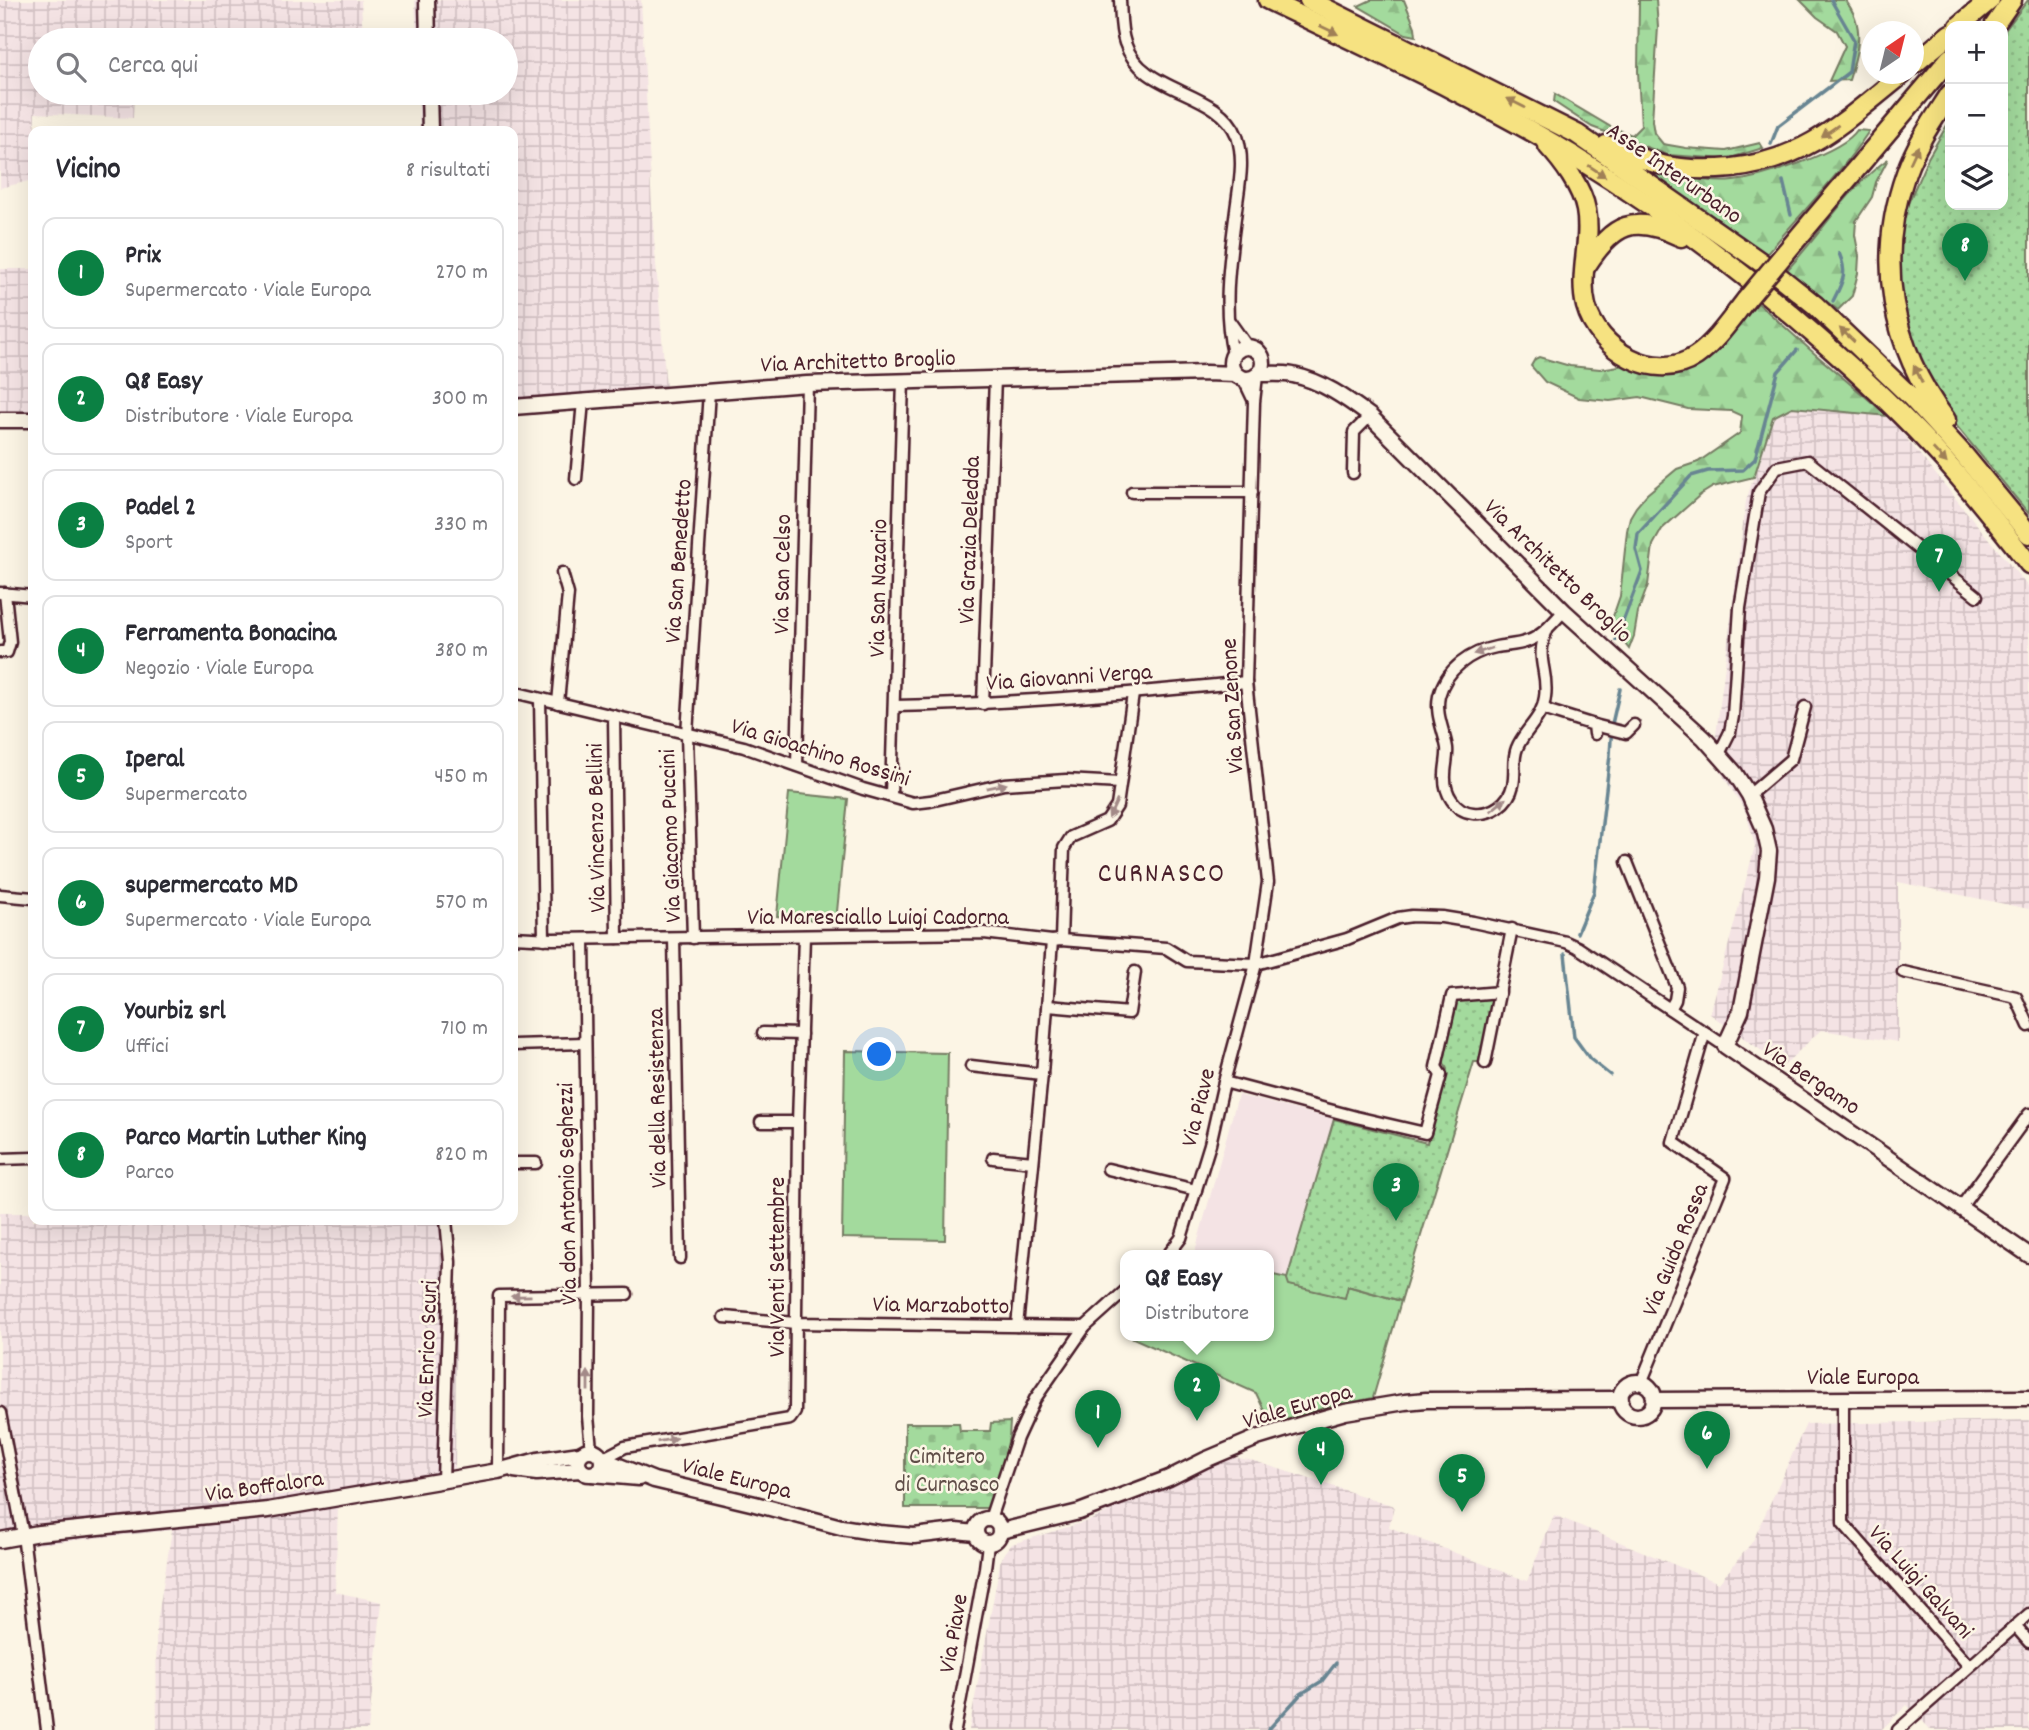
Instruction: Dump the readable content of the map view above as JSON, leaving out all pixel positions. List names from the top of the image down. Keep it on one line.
{"streets":{"highway":["Asse Interurbano"],"street":["Via Architetto Broglio","Via Grazia Deledda","Via San Benedetto","Via San Celso","Via San Nazario","Via Giovanni Verga","Via San Zenone","Via Gioachino Rossini","Via Vincenzo Bellini","Via Giacomo Puccini","Via Maresciallo Luigi Cadorna","Via Bergamo","Via della Resistenza","Via Piave","Via don Antonio Seghezzi","Via Guido Rossa","Via Venti Settembre","Via Marzabotto","Via Enrico Scuri","Viale Europa","Via Boffalora","Via Luigi Galvani"]},"crossings":[["Via Architetto Broglio","Via Grazia Deledda"],["Via Architetto Broglio","Via San Benedetto"],["Via Architetto Broglio","Via San Celso"],["Via Architetto Broglio","Via San Nazario"],["Via Architetto Broglio","Via San Zenone"],["Via Architetto Broglio","Via Bergamo"],["Via Grazia Deledda","Via Giovanni Verga"],["Via San Benedetto","Via Gioachino Rossini"],["Via San Benedetto","Via Giacomo Puccini"],["Via San Celso","Via Gioachino Rossini"],["Via San Nazario","Via Giovanni Verga"],["Via San Nazario","Via Gioachino Rossini"],["Via Giovanni Verga","Via San Zenone"],["Via San Zenone","Via Maresciallo Luigi Cadorna"],["Via San Zenone","Via Piave"],["Via Gioachino Rossini","Via Vincenzo Bellini"],["Via Gioachino Rossini","Via Giacomo Puccini"],["Via Vincenzo Bellini","Via Maresciallo Luigi Cadorna"],["Via Giacomo Puccini","Via Maresciallo Luigi Cadorna"],["Via Maresciallo Luigi Cadorna","Via Bergamo"],["Via Maresciallo Luigi Cadorna","Via della Resistenza"],["Via Maresciallo Luigi Cadorna","Via Piave"],["Via Maresciallo Luigi Cadorna","Via don Antonio Seghezzi"],["Via Maresciallo Luigi Cadorna","Via Venti Settembre"],["Via Bergamo","Via Guido Rossa"],["Via Piave","Viale Europa"],["Via don Antonio Seghezzi","Viale Europa"],["Via don Antonio Seghezzi","Via Boffalora"],["Via Guido Rossa","Viale Europa"],["Via Venti Settembre","Via Marzabotto"],["Via Venti Settembre","Via Boffalora"],["Via Enrico Scuri","Via Boffalora"],["Viale Europa","Via Boffalora"],["Viale Europa","Via Luigi Galvani"]],"one_way":["Via Gioachino Rossini"],"districts":["CURNASCO"],"parks":["Cimitero di Curnasco"],"north":"top right","page":{"map_buttons":["+","−"],"search":"Cerca qui","heading":["Vicino","8 risultati"],"list":[{"mark":"1","name":"Prix","note":"Supermercato · Viale Europa","value":"270 m"},{"mark":"2","name":"Q8 Easy","note":"Distributore · Viale Europa","value":"300 m"},{"mark":"3","name":"Padel 2","note":"Sport","value":"330 m"},{"mark":"4","name":"Ferramenta Bonacina","note":"Negozio · Viale Europa","value":"380 m"},{"mark":"5","name":"Iperal","note":"Supermercato","value":"450 m"},{"mark":"6","name":"supermercato MD","note":"Supermercato · Viale Europa","value":"570 m"},{"mark":"7","name":"Yourbiz srl","note":"Uffici","value":"710 m"},{"mark":"8","name":"Parco Martin Luther King","note":"Parco","value":"820 m"}],"pins":["8","7","3","2","1","6","4","5"],"popup":["Q8 Easy","Distributore"]}}
